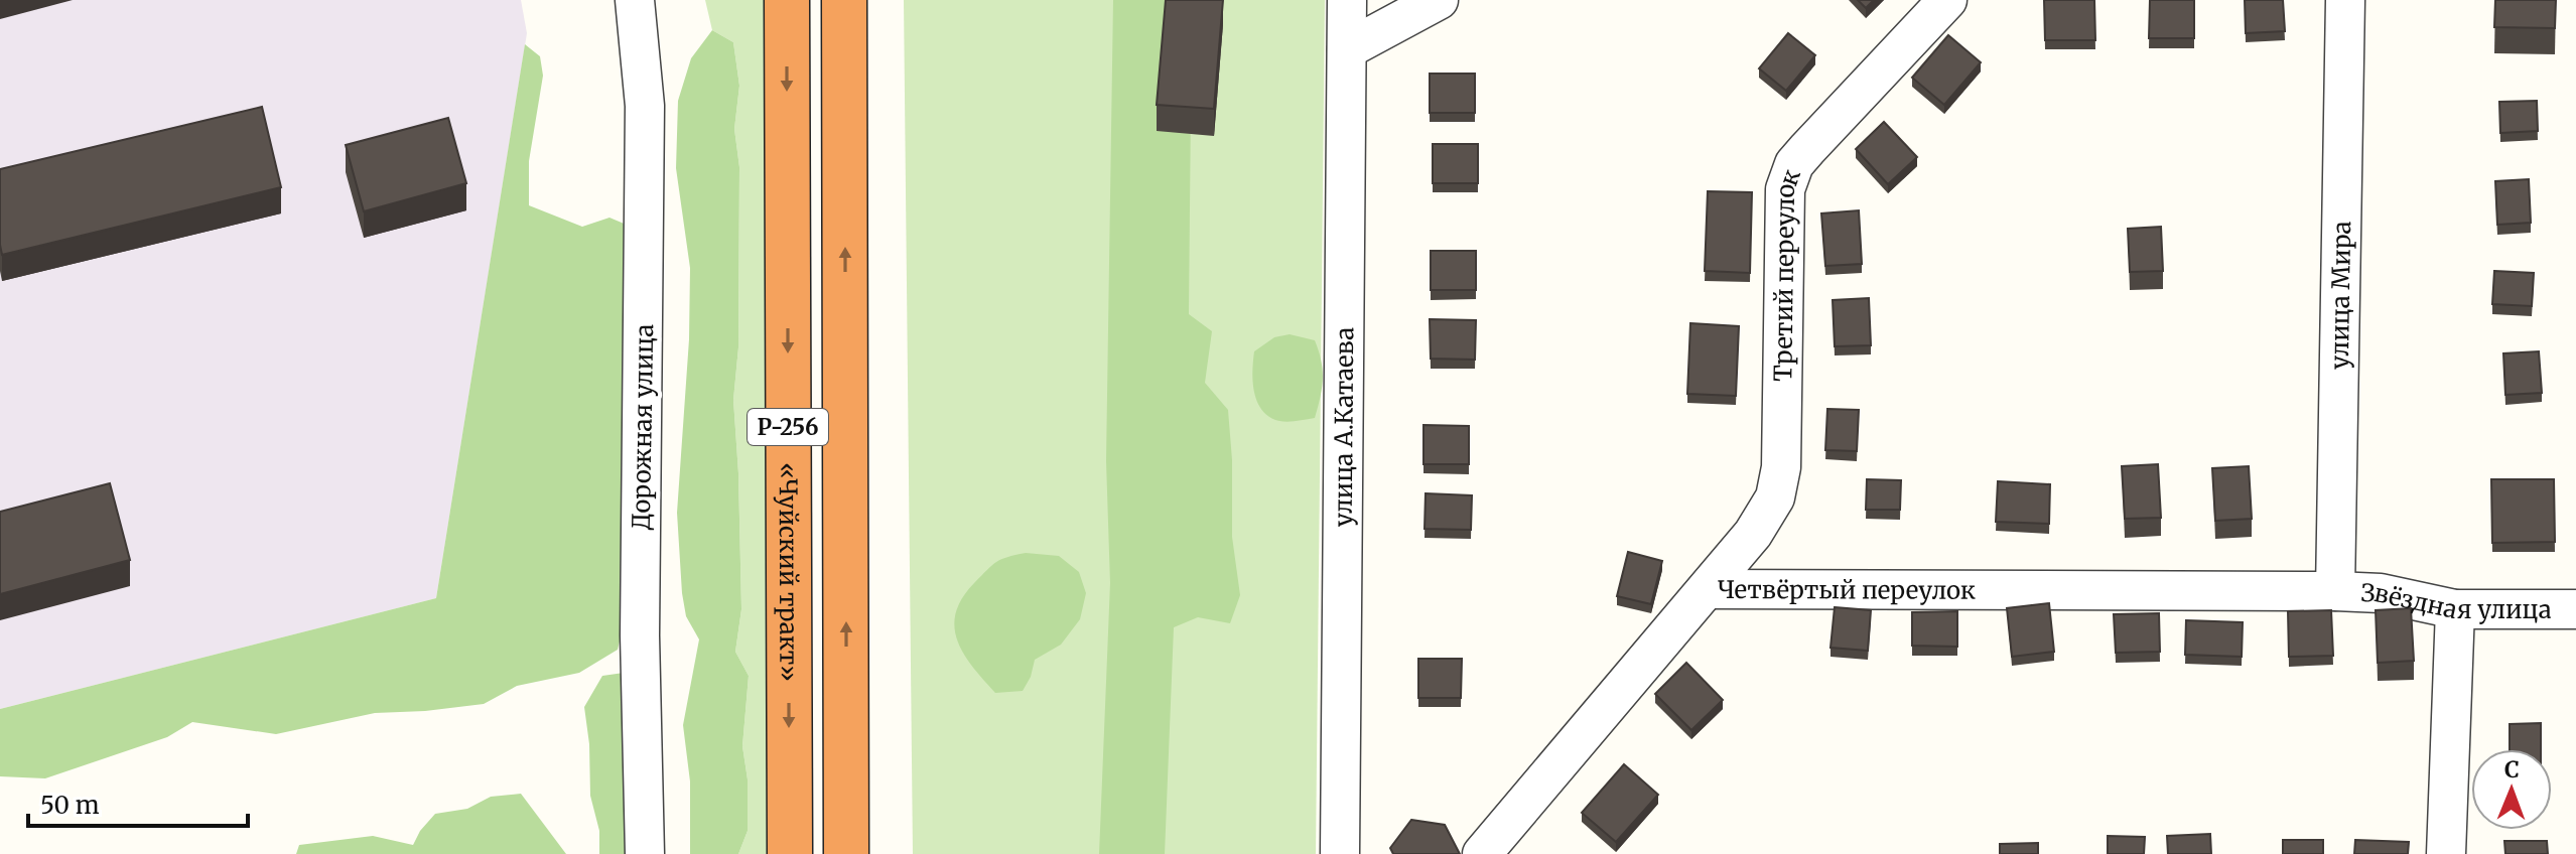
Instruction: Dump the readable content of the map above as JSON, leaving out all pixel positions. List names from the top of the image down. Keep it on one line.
{"streets":{"highway":["Р-256","«Чуйский тракт»"],"street":["Третий переулок","улица Мира","Дорожная улица","улица А.Катаева","Четвёртый переулок","Звёздная улица"]},"crossings":[["Третий переулок","Четвёртый переулок"],["улица Мира","Четвёртый переулок"],["улица Мира","Звёздная улица"],["Четвёртый переулок","Звёздная улица"]],"scale_bar":"50 m","north":"top"}
